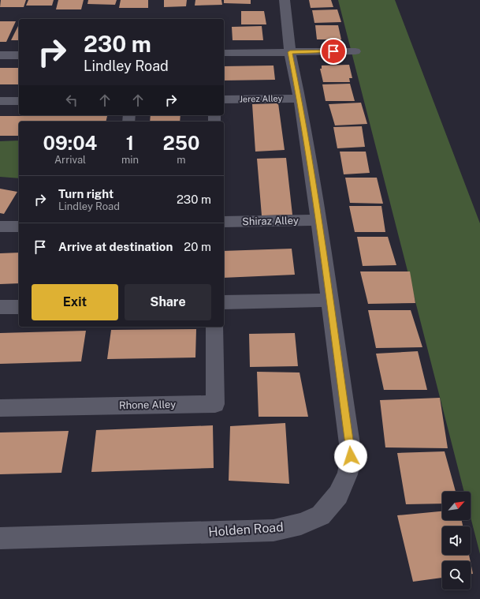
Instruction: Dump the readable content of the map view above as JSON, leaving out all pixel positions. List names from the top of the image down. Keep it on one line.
{"streets":{"street":["Jerez Alley","Shiraz Alley","Rhone Alley","Holden Road"]},"crossings":[["Jerez Alley","Holden Road"],["Shiraz Alley","Holden Road"]],"north":"top right","page":{"turn":["230 m","Lindley Road"],"eta":["09:04","Arrival","1","min","250","m"],"list":[{"name":"Turn right","note":"Lindley Road","value":"230 m"},{"name":"Arrive at destination","value":"20 m"}],"buttons":["Exit","Share"]}}
